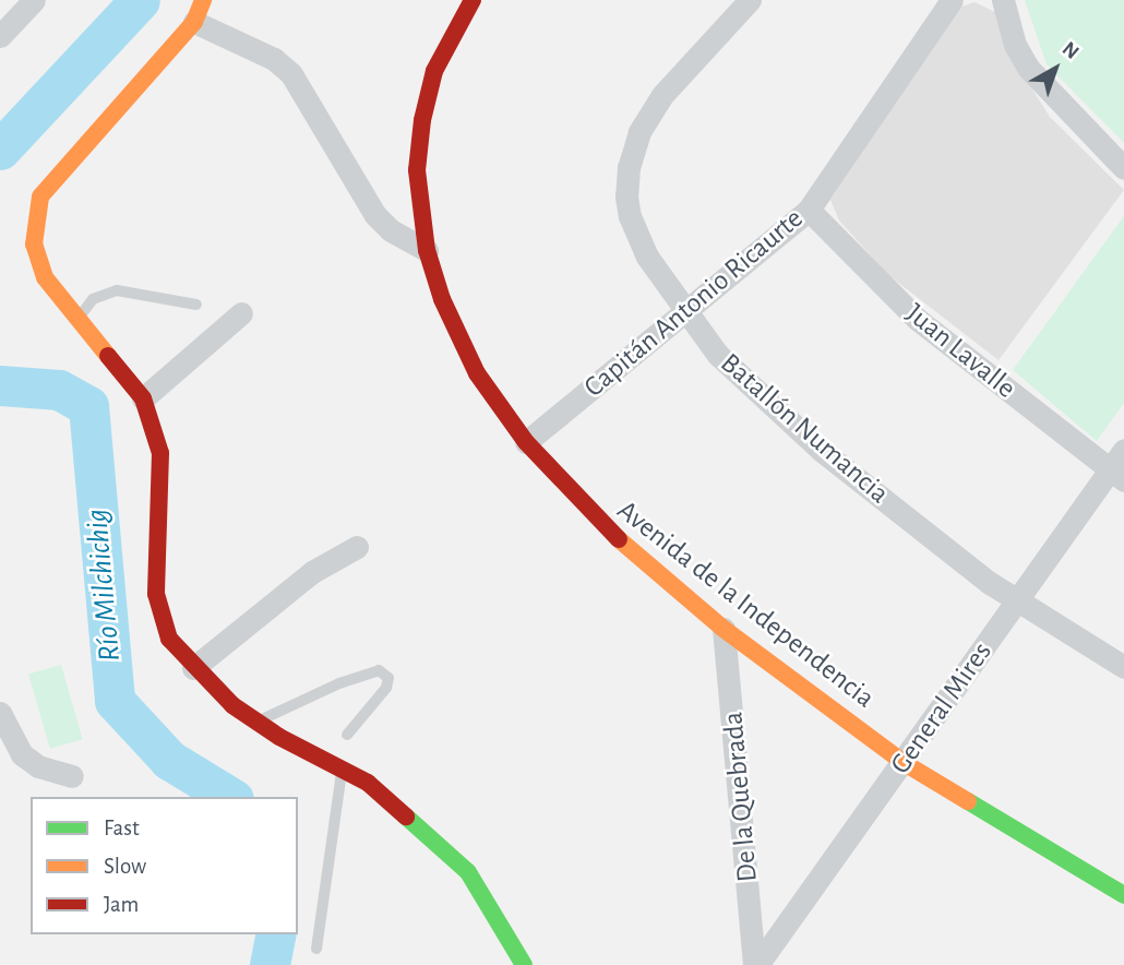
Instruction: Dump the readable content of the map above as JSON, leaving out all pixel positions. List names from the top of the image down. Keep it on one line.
{"streets":{"street":["Capitán Antonio Ricaurte","Juan Lavalle","Batallón Numancia","Avenida de la Independencia","General Mires","De la Quebrada"]},"crossings":[["Capitán Antonio Ricaurte","Juan Lavalle"],["Capitán Antonio Ricaurte","Batallón Numancia"],["Capitán Antonio Ricaurte","Avenida de la Independencia"],["Juan Lavalle","General Mires"],["Batallón Numancia","General Mires"],["Avenida de la Independencia","General Mires"],["Avenida de la Independencia","De la Quebrada"],["General Mires","De la Quebrada"]],"water":["Río Milchichig"],"legend":["Fast","Slow","Jam"],"north":"top right"}
